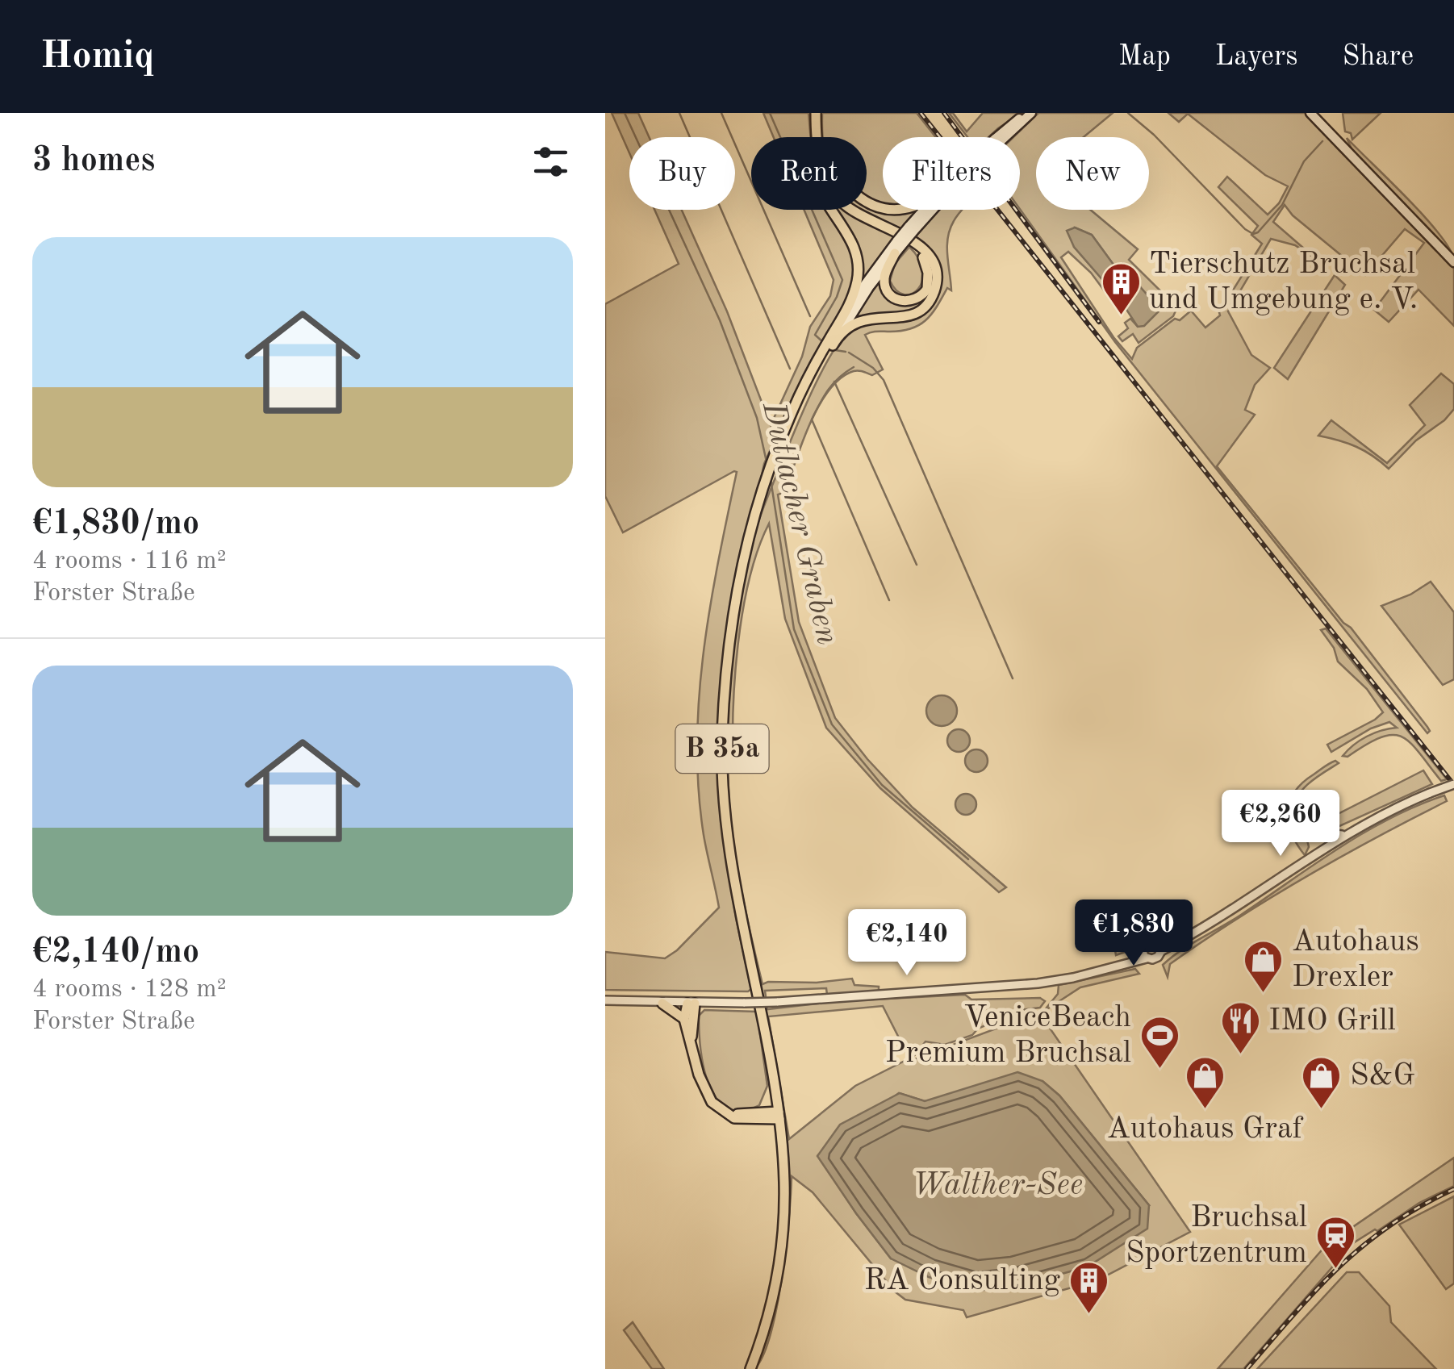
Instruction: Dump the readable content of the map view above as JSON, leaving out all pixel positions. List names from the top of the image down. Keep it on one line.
{"streets":{"main road":["B 35a"]},"water":["Dutlacher Graben","Walther-See"],"places":{"building":["Tierschutz Bruchsal und Umgebung e. V.","RA Consulting"],"shop":["Autohaus Drexler","Autohaus Graf","S&G"],"restaurant":["IMO Grill"],"sports":["VeniceBeach Premium Bruchsal"],"station":["Bruchsal Sportzentrum"]},"page":{"header":"Homiq","nav":["Map","Layers","Share"],"heading":"3 homes","chip":["Buy","Rent","Filters","New"],"list":[{"name":"€1,830/mo","note":"4 rooms · 116 m² · Forster Straße"},{"name":"€2,140/mo","note":"4 rooms · 128 m² · Forster Straße"}],"price":["€2,260","€1,830","€2,140"]}}
